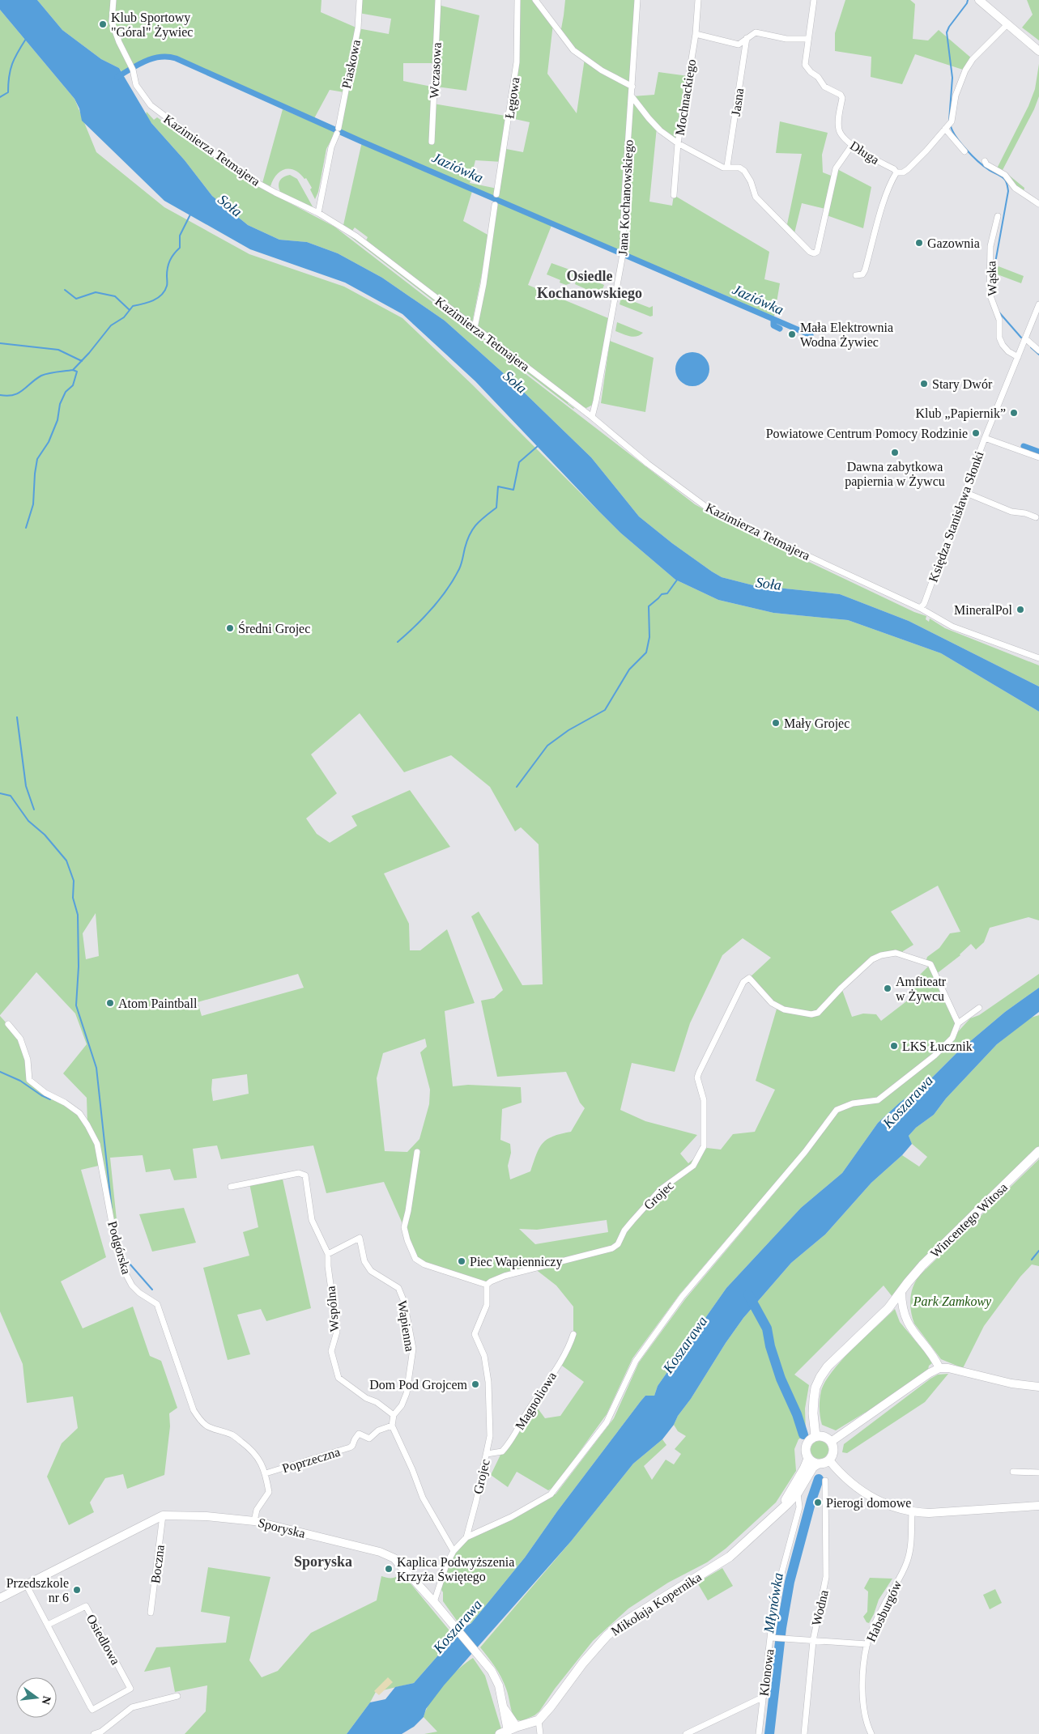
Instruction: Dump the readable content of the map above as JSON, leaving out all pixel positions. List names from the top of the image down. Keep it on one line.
{"streets":{"main road":["Wincentego Witosa","Mikołaja Kopernika"],"street":["Piaskowa","Wczasowa","Mochnackiego","Łęgowa","Jasna","Kazimierza Tetmajera","Długa","Jana Kochanowskiego","Wąska","Księdza Stanisława Słonki","Grojec","Podgórska","Wspólna","Wapienna","Magnoliowa","Poprzeczna","Sporyska","Boczna","Wodna","Habsburgów","Osiedlowa","Klonowa"]},"crossings":[["Piaskowa","Kazimierza Tetmajera"],["Kazimierza Tetmajera","Jana Kochanowskiego"],["Kazimierza Tetmajera","Księdza Stanisława Słonki"],["Wąska","Księdza Stanisława Słonki"],["Grojec","Magnoliowa"],["Grojec","Sporyska"],["Wincentego Witosa","Mikołaja Kopernika"],["Podgórska","Poprzeczna"],["Podgórska","Sporyska"],["Wspólna","Wapienna"],["Sporyska","Boczna"],["Mikołaja Kopernika","Klonowa"]],"districts":["Osiedle Kochanowskiego","Sporyska"],"water":["Jaziówka","Soła","Koszarawa","Młynówka"],"parks":["Park Zamkowy"],"places":["Klub Sportowy \"Góral\" Żywiec","Gazownia","Mała Elektrownia Wodna Żywiec","Stary Dwór","Klub „Papiernik”","Powiatowe Centrum Pomocy Rodzinie","Dawna zabytkowa papiernia w Żywcu","MineralPol","Średni Grojec","Mały Grojec","Amfiteatr w Żywcu","Atom Paintball","LKS Łucznik","Piec Wapienniczy","Dom Pod Grojcem","Pierogi domowe","Kaplica Podwyższenia Krzyża Świętego","Przedszkole nr 6"],"north":"right"}
